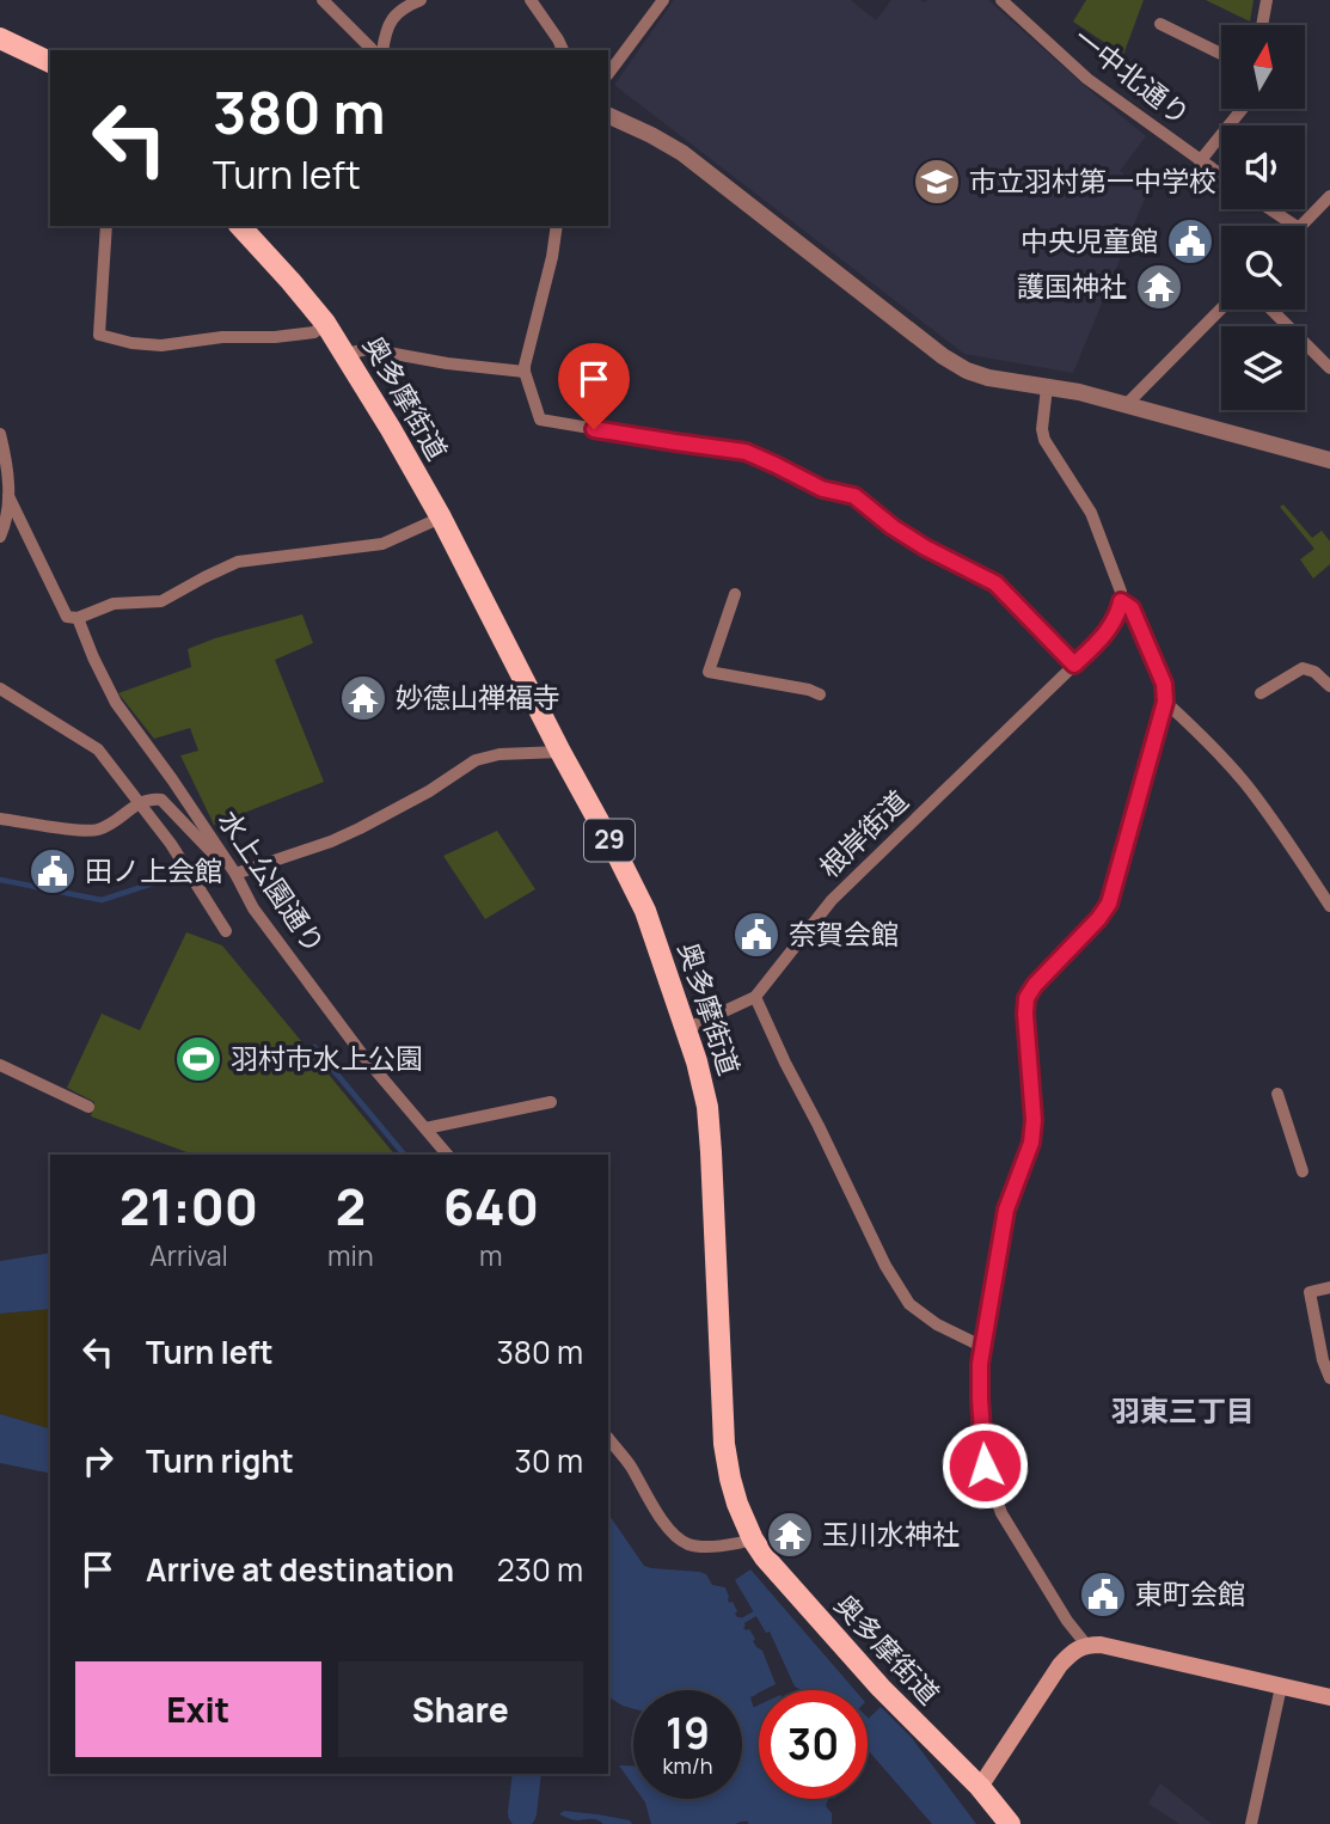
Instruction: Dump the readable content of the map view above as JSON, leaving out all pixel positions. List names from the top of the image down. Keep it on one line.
{"streets":{"main road":["奥多摩街道","29"],"street":["一中北通り","根岸街道","水上公園通り"]},"crossings":[["奥多摩街道","根岸街道"]],"districts":["羽東三丁目"],"places":{"school or university":["市立羽村第一中学校"],"public building":["中央児童館","田ノ上会館","奈賀会館","東町会館"],"temple":["護国神社","妙德山禅福寺","玉川水神社"],"sports":["羽村市水上公園"]},"north":"top","page":{"turn":["380 m","Turn left"],"eta":["21:00","Arrival","2","min","640","m"],"list":[{"name":"Turn left","value":"380 m"},{"name":"Turn right","value":"30 m"},{"name":"Arrive at destination","value":"230 m"}],"buttons":["Exit","Share"],"speed":"19 km/h","limit":"30"}}
